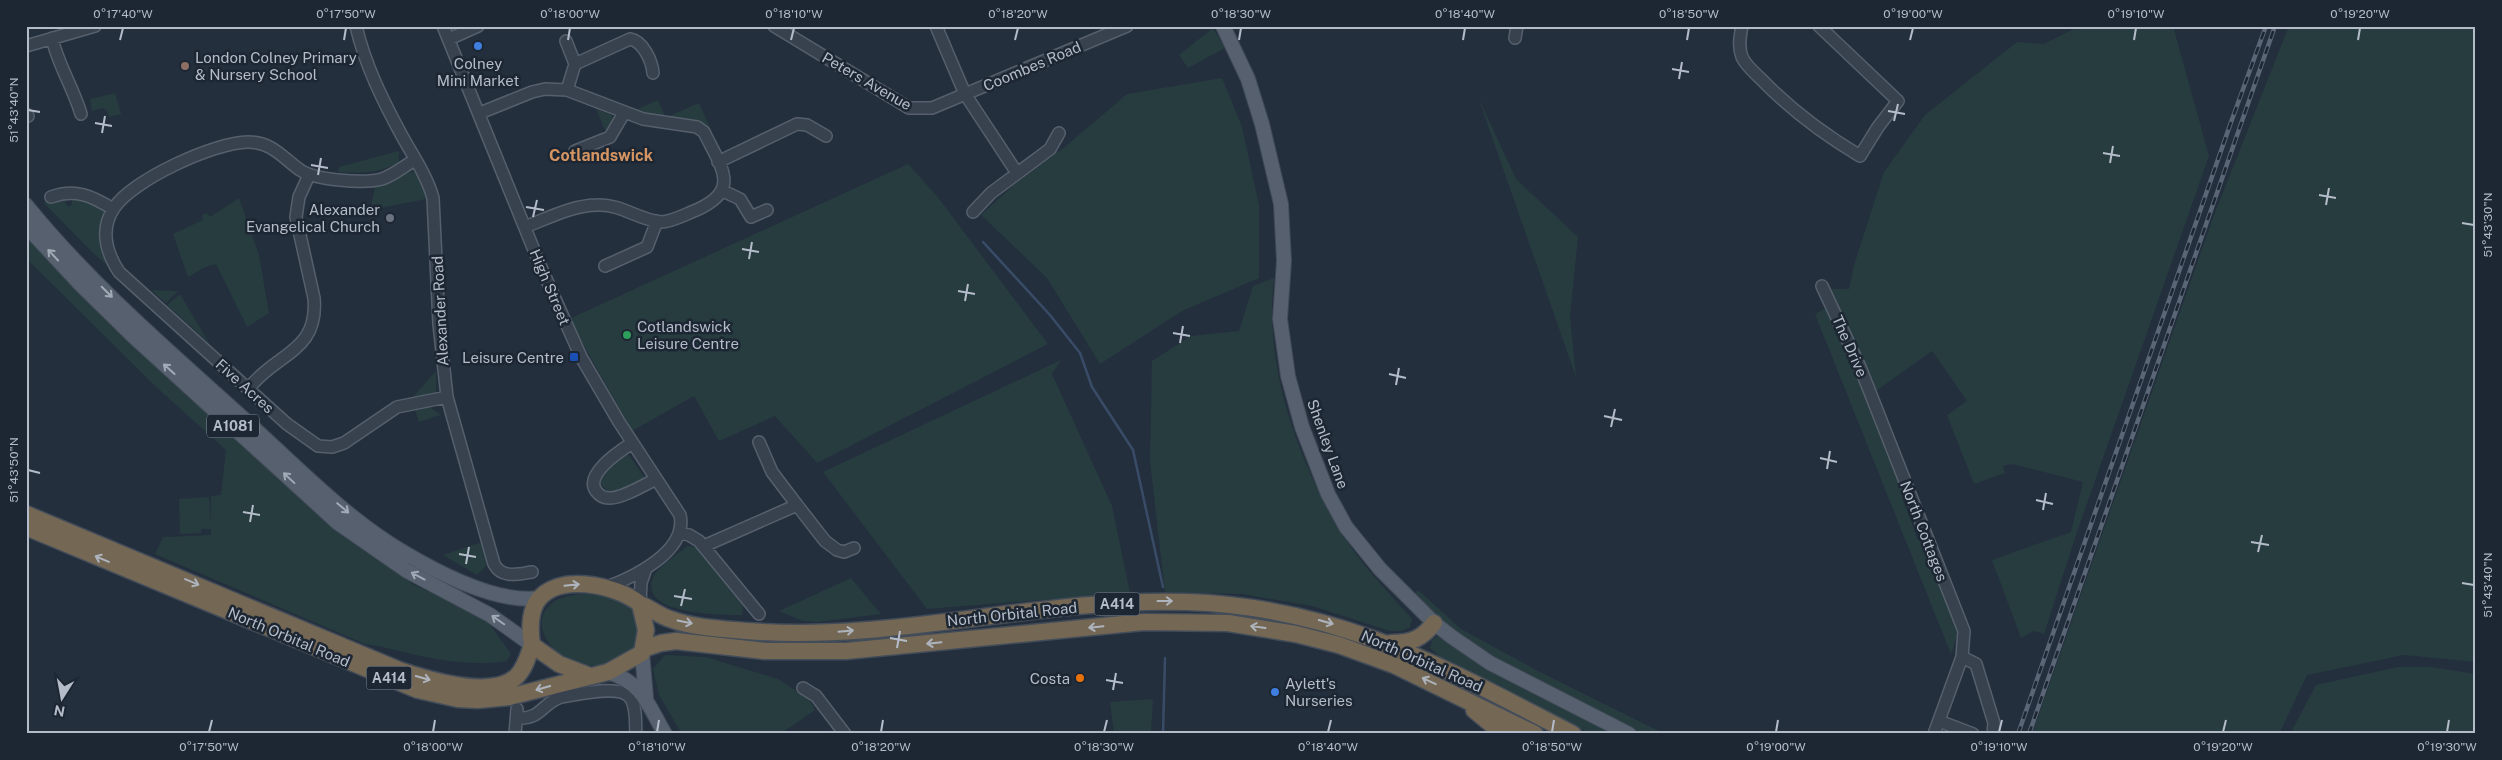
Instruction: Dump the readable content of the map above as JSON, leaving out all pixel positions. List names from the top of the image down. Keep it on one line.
{"streets":{"highway":["A414","North Orbital Road"],"main road":["A1081","Shenley Lane"],"street":["Coombes Road","Peters Avenue","High Street","Alexander Road","The Drive","Five Acres","North Cottages"]},"crossings":[["Coombes Road","Peters Avenue"],["Alexander Road","Five Acres"],["The Drive","North Cottages"],["A1081","North Orbital Road"]],"districts":["Cotlandswick"],"places":{"other":["Colney Mini Market","London Colney Primary & Nursery School","Alexander Evangelical Church","Cotlandswick Leisure Centre","Costa","Aylett's Nurseries"],"transit":["Leisure Centre"]},"north":"bottom","coordinates":["0°17'40\"W","0°17'50\"W","0°18'00\"W","0°18'10\"W","0°18'20\"W","0°18'30\"W","0°18'40\"W","0°18'50\"W","0°19'00\"W","0°19'10\"W","0°19'20\"W","51°43'40\"N","51°43'30\"N","51°43'50\"N","0°19'30\"W"]}
